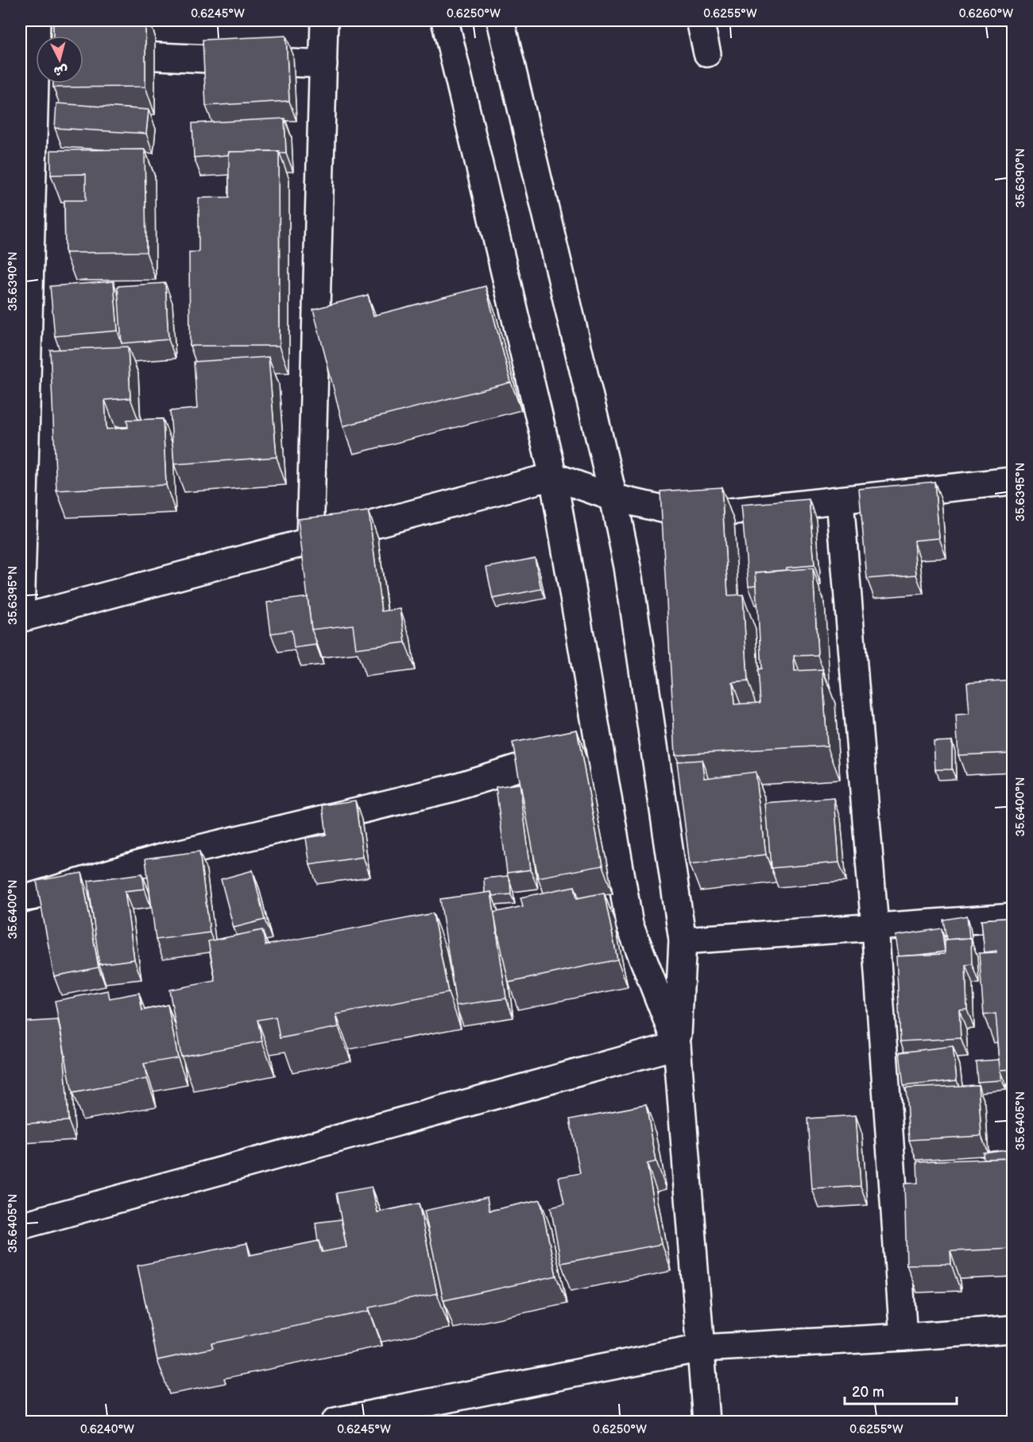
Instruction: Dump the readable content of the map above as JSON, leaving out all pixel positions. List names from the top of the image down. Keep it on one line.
{"scale_bar":"20 m","north":"bottom","coordinates":["0.6245°W","0.6250°W","0.6255°W","0.6260°W","35.6390°N","35.6395°N","35.6400°N","35.6405°N","0.6240°W"]}
